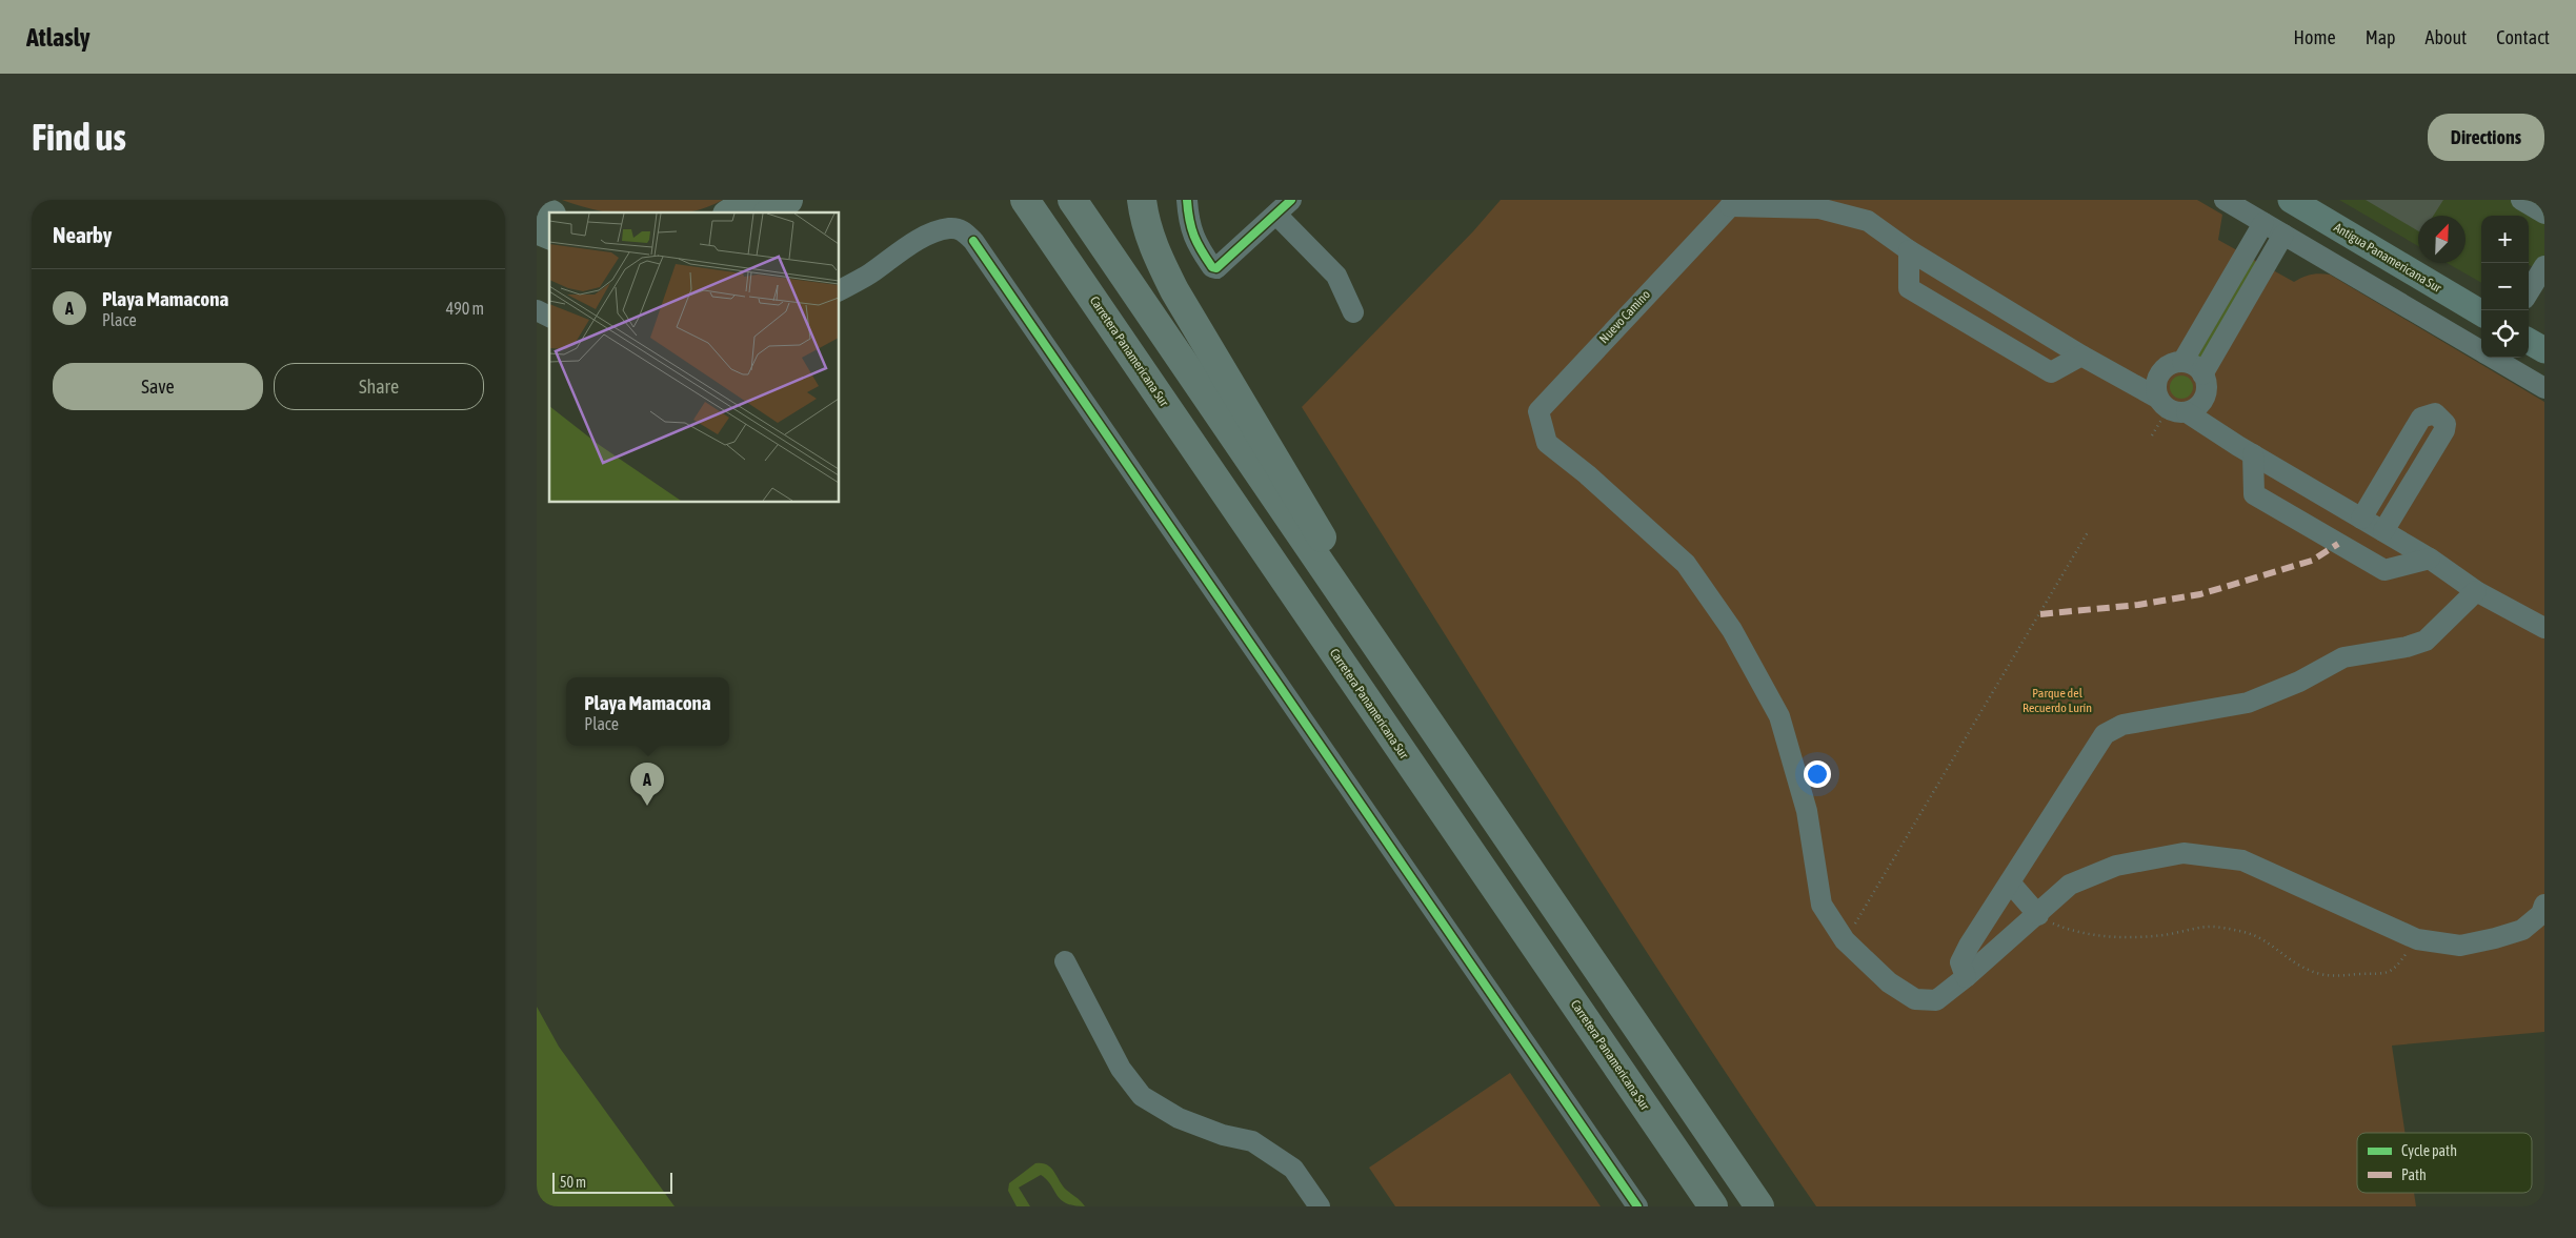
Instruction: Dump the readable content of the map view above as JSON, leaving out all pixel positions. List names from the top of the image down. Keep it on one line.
{"streets":{"highway":["Carretera Panamericana Sur"],"main road":["Antigua Panamericana Sur"],"street":["Nuevo Camino"]},"parks":["Parque del Recuerdo Lurín"],"legend":["Cycle path","Path"],"scale_bar":"50 m","north":"top right","page":{"header":"Atlasly","nav":["Home","Map","About","Contact"],"buttons":["Directions",["Save","Share"]],"title":"Find us","heading":"Nearby","map_buttons":["+","−"],"list":[{"mark":"A","name":"Playa Mamacona","note":"Place","value":"490 m"}],"popup":["Playa Mamacona","Place"],"pins":"A","scale":"50 m"}}
